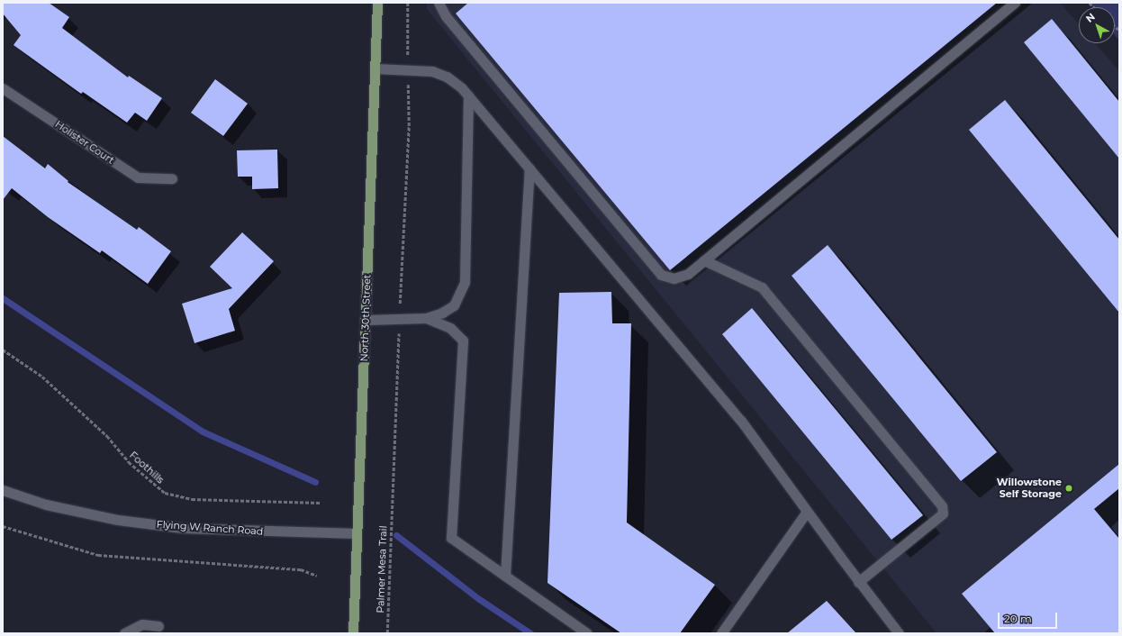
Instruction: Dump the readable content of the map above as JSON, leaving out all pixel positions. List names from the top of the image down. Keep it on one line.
{"streets":{"main road":["North 30th Street"],"street":["Holister Court","Flying W Ranch Road"],"path":["Foothills","Palmer Mesa Trail"]},"crossings":[["North 30th Street","Flying W Ranch Road"]],"places":["Willowstone Self Storage"],"scale_bar":"20 m","north":"top left"}
